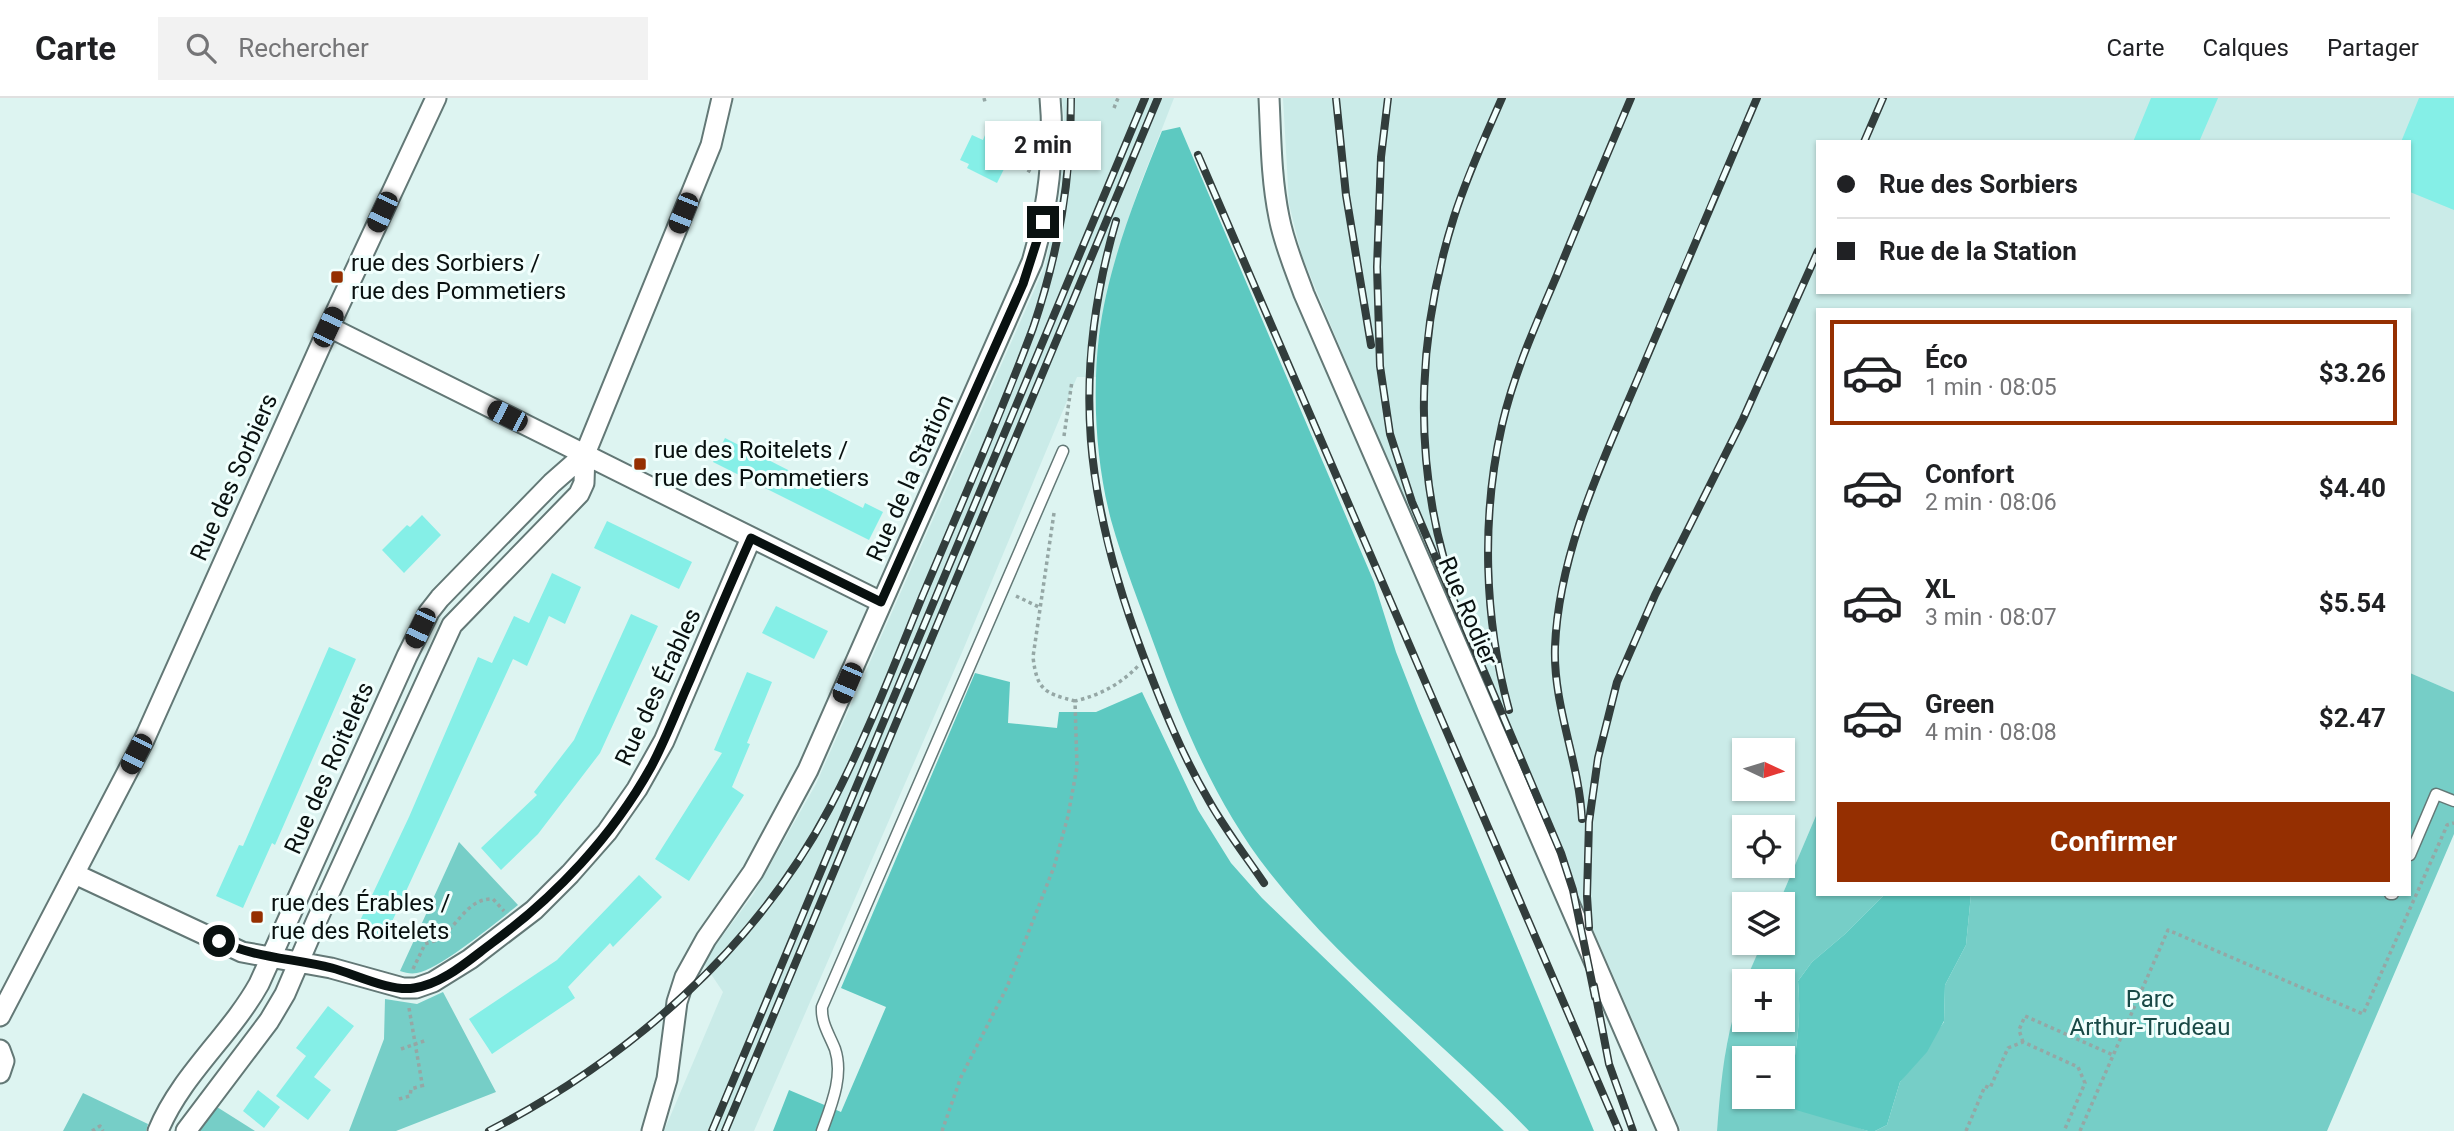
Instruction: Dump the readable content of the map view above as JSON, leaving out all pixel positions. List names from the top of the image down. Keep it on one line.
{"streets":{"street":["Rue des Sorbiers","Rue de la Station","Rue Rodier","Rue des Érables","Rue des Roitelets"]},"crossings":[["Rue des Érables","Rue des Roitelets"]],"parks":["Parc Arthur-Trudeau"],"places":{"transit":["rue des Sorbiers / rue des Pommetiers","rue des Roitelets / rue des Pommetiers","rue des Érables / rue des Roitelets"]},"north":"right","page":{"header":"Carte","search":"Rechercher","nav":["Carte","Calques","Partager"],"bubble":"2 min","banner":["Rue des Sorbiers","Rue de la Station"],"list":[{"name":"Éco","note":"1 min · 08:05","value":"$3.26"},{"name":"Confort","note":"2 min · 08:06","value":"$4.40"},{"name":"XL","note":"3 min · 08:07","value":"$5.54"},{"name":"Green","note":"4 min · 08:08","value":"$2.47"}],"map_buttons":["+","−"],"buttons":"Confirmer"}}
